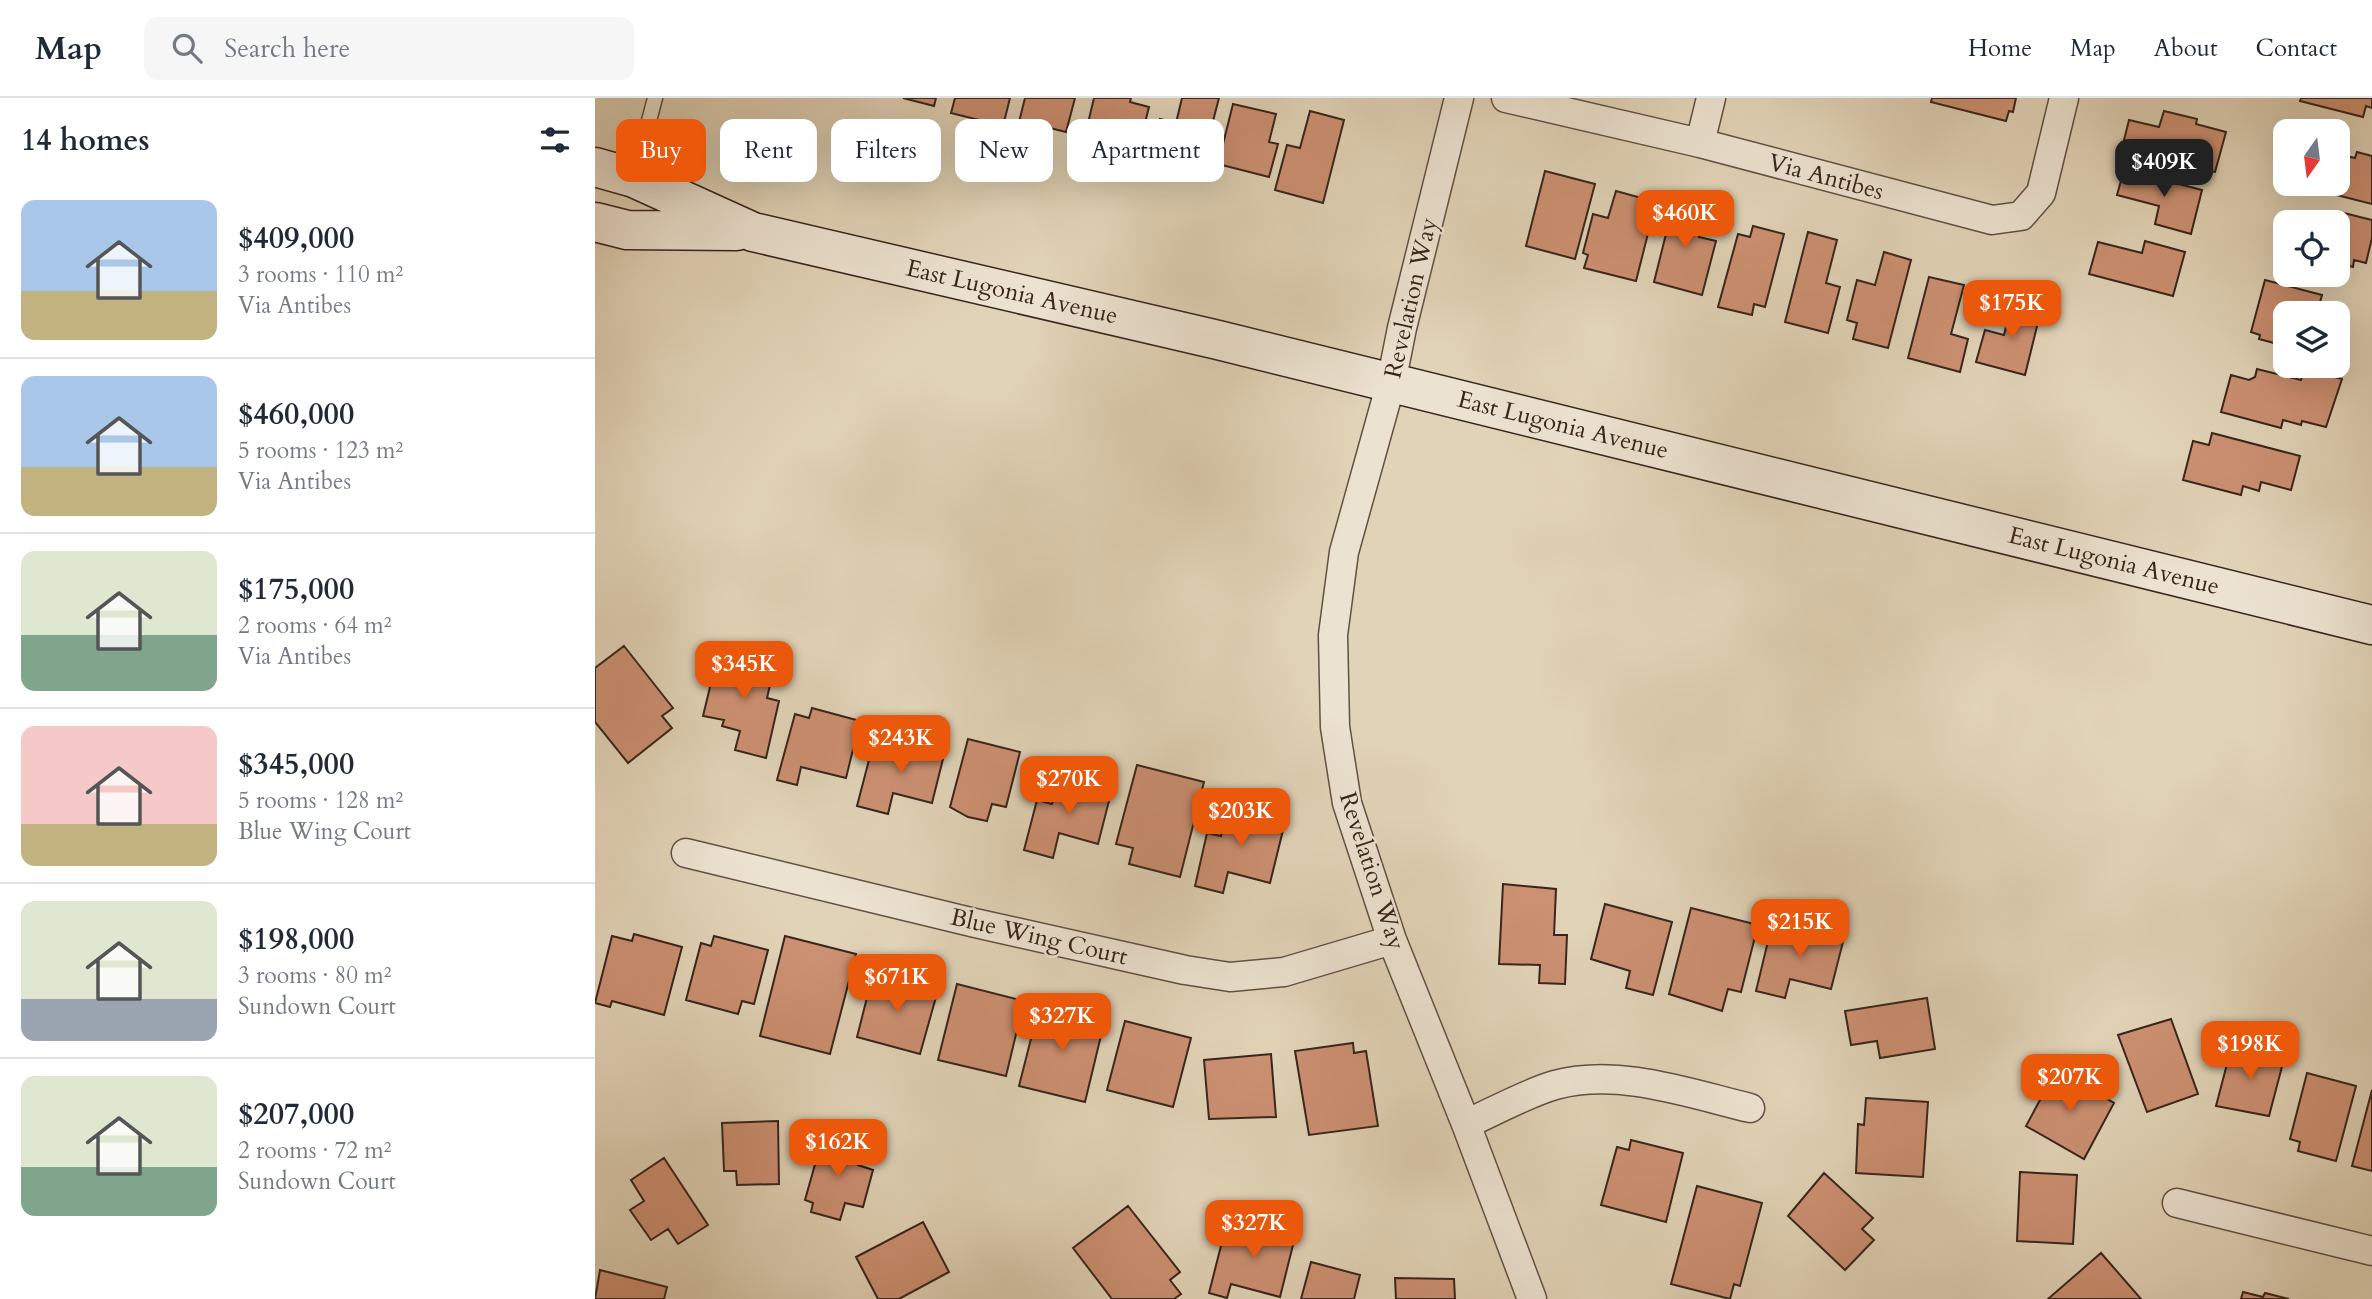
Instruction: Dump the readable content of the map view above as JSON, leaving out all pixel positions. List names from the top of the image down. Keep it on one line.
{"streets":{"main road":["East Lugonia Avenue"],"street":["Via Antibes","Revelation Way","Blue Wing Court"]},"crossings":[["East Lugonia Avenue","Revelation Way"],["Revelation Way","Blue Wing Court"]],"north":"bottom","page":{"header":"Map","search":"Search here","nav":["Home","Map","About","Contact"],"heading":"14 homes","chip":["Buy","Rent","Filters","New","Apartment"],"price":["$409K","$460K","$175K","$345K","$243K","$270K","$203K","$215K","$671K","$327K","$198K","$207K","$162K","$327K"],"list":[{"name":"$409,000","note":"3 rooms · 110 m² · Via Antibes"},{"name":"$460,000","note":"5 rooms · 123 m² · Via Antibes"},{"name":"$175,000","note":"2 rooms · 64 m² · Via Antibes"},{"name":"$345,000","note":"5 rooms · 128 m² · Blue Wing Court"},{"name":"$198,000","note":"3 rooms · 80 m² · Sundown Court"},{"name":"$207,000","note":"2 rooms · 72 m² · Sundown Court"}]}}
